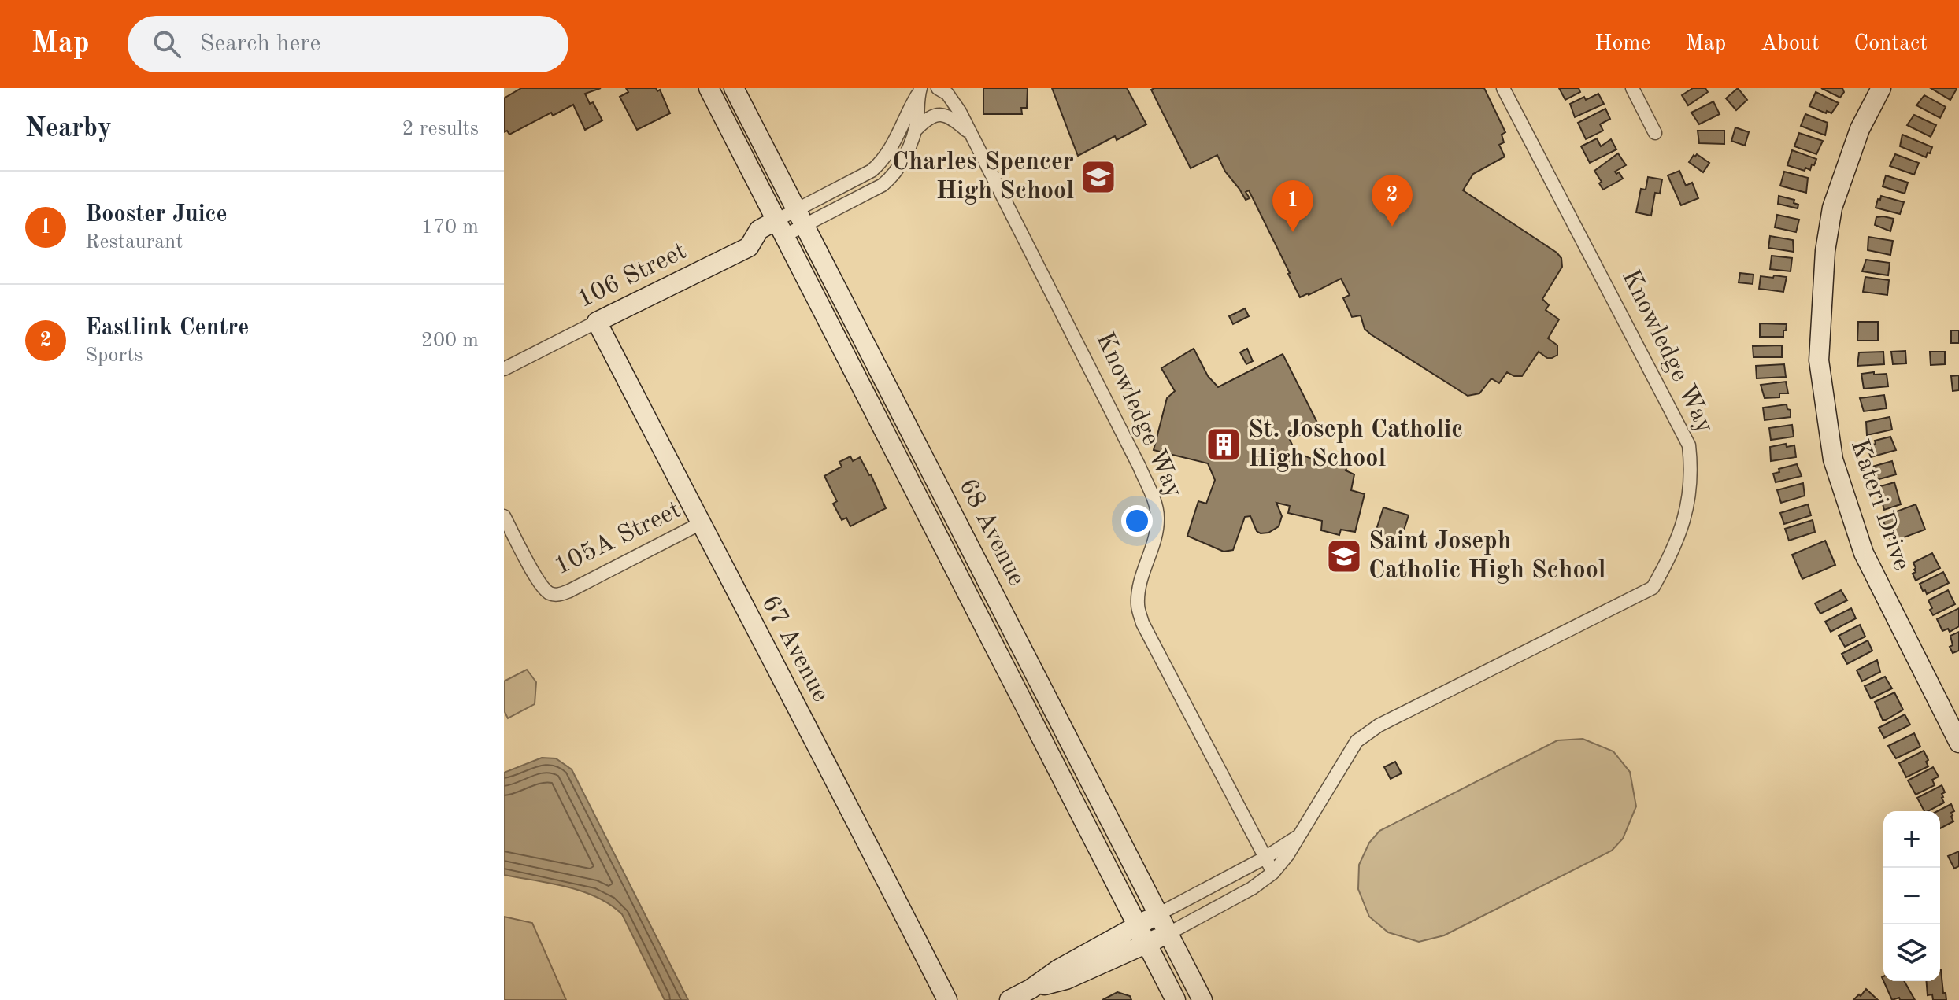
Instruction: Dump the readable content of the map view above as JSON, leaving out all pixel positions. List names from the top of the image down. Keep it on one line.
{"streets":{"main road":["106 Street","Knowledge Way","Kateri Drive","68 Avenue","67 Avenue"],"street":["105A Street"]},"crossings":[["106 Street","68 Avenue"],["106 Street","67 Avenue"],["Knowledge Way","68 Avenue"],["105A Street","67 Avenue"]],"places":{"school or university":["Charles Spencer High School","Saint Joseph Catholic High School"],"building":["St. Joseph Catholic High School"]},"page":{"header":"Map","search":"Search here","nav":["Home","Map","About","Contact"],"heading":["Nearby","2 results"],"list":[{"mark":"1","name":"Booster Juice","note":"Restaurant","value":"170 m"},{"mark":"2","name":"Eastlink Centre","note":"Sports","value":"200 m"}],"pins":["2","1"],"map_buttons":["+","−"]}}
